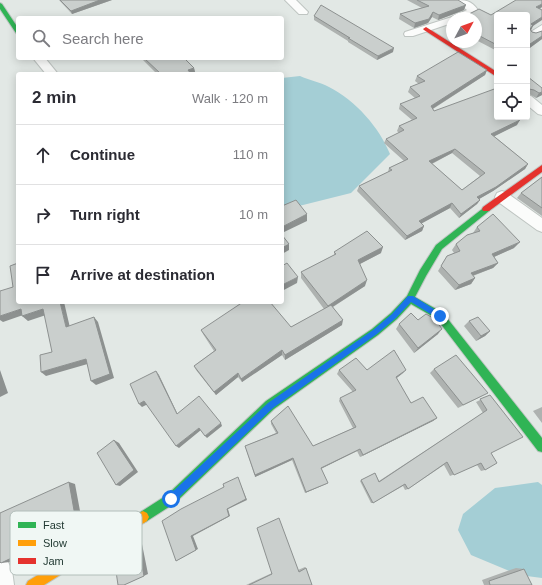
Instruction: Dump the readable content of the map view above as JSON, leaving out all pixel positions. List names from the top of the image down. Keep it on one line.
{"legend":["Fast","Slow","Jam"],"north":"top right","page":{"map_buttons":["+","−"],"search":"Search here","heading":["2 min","Walk · 120 m"],"list":[["Continue","110 m"],["Turn right","10 m"],"Arrive at destination"]}}
